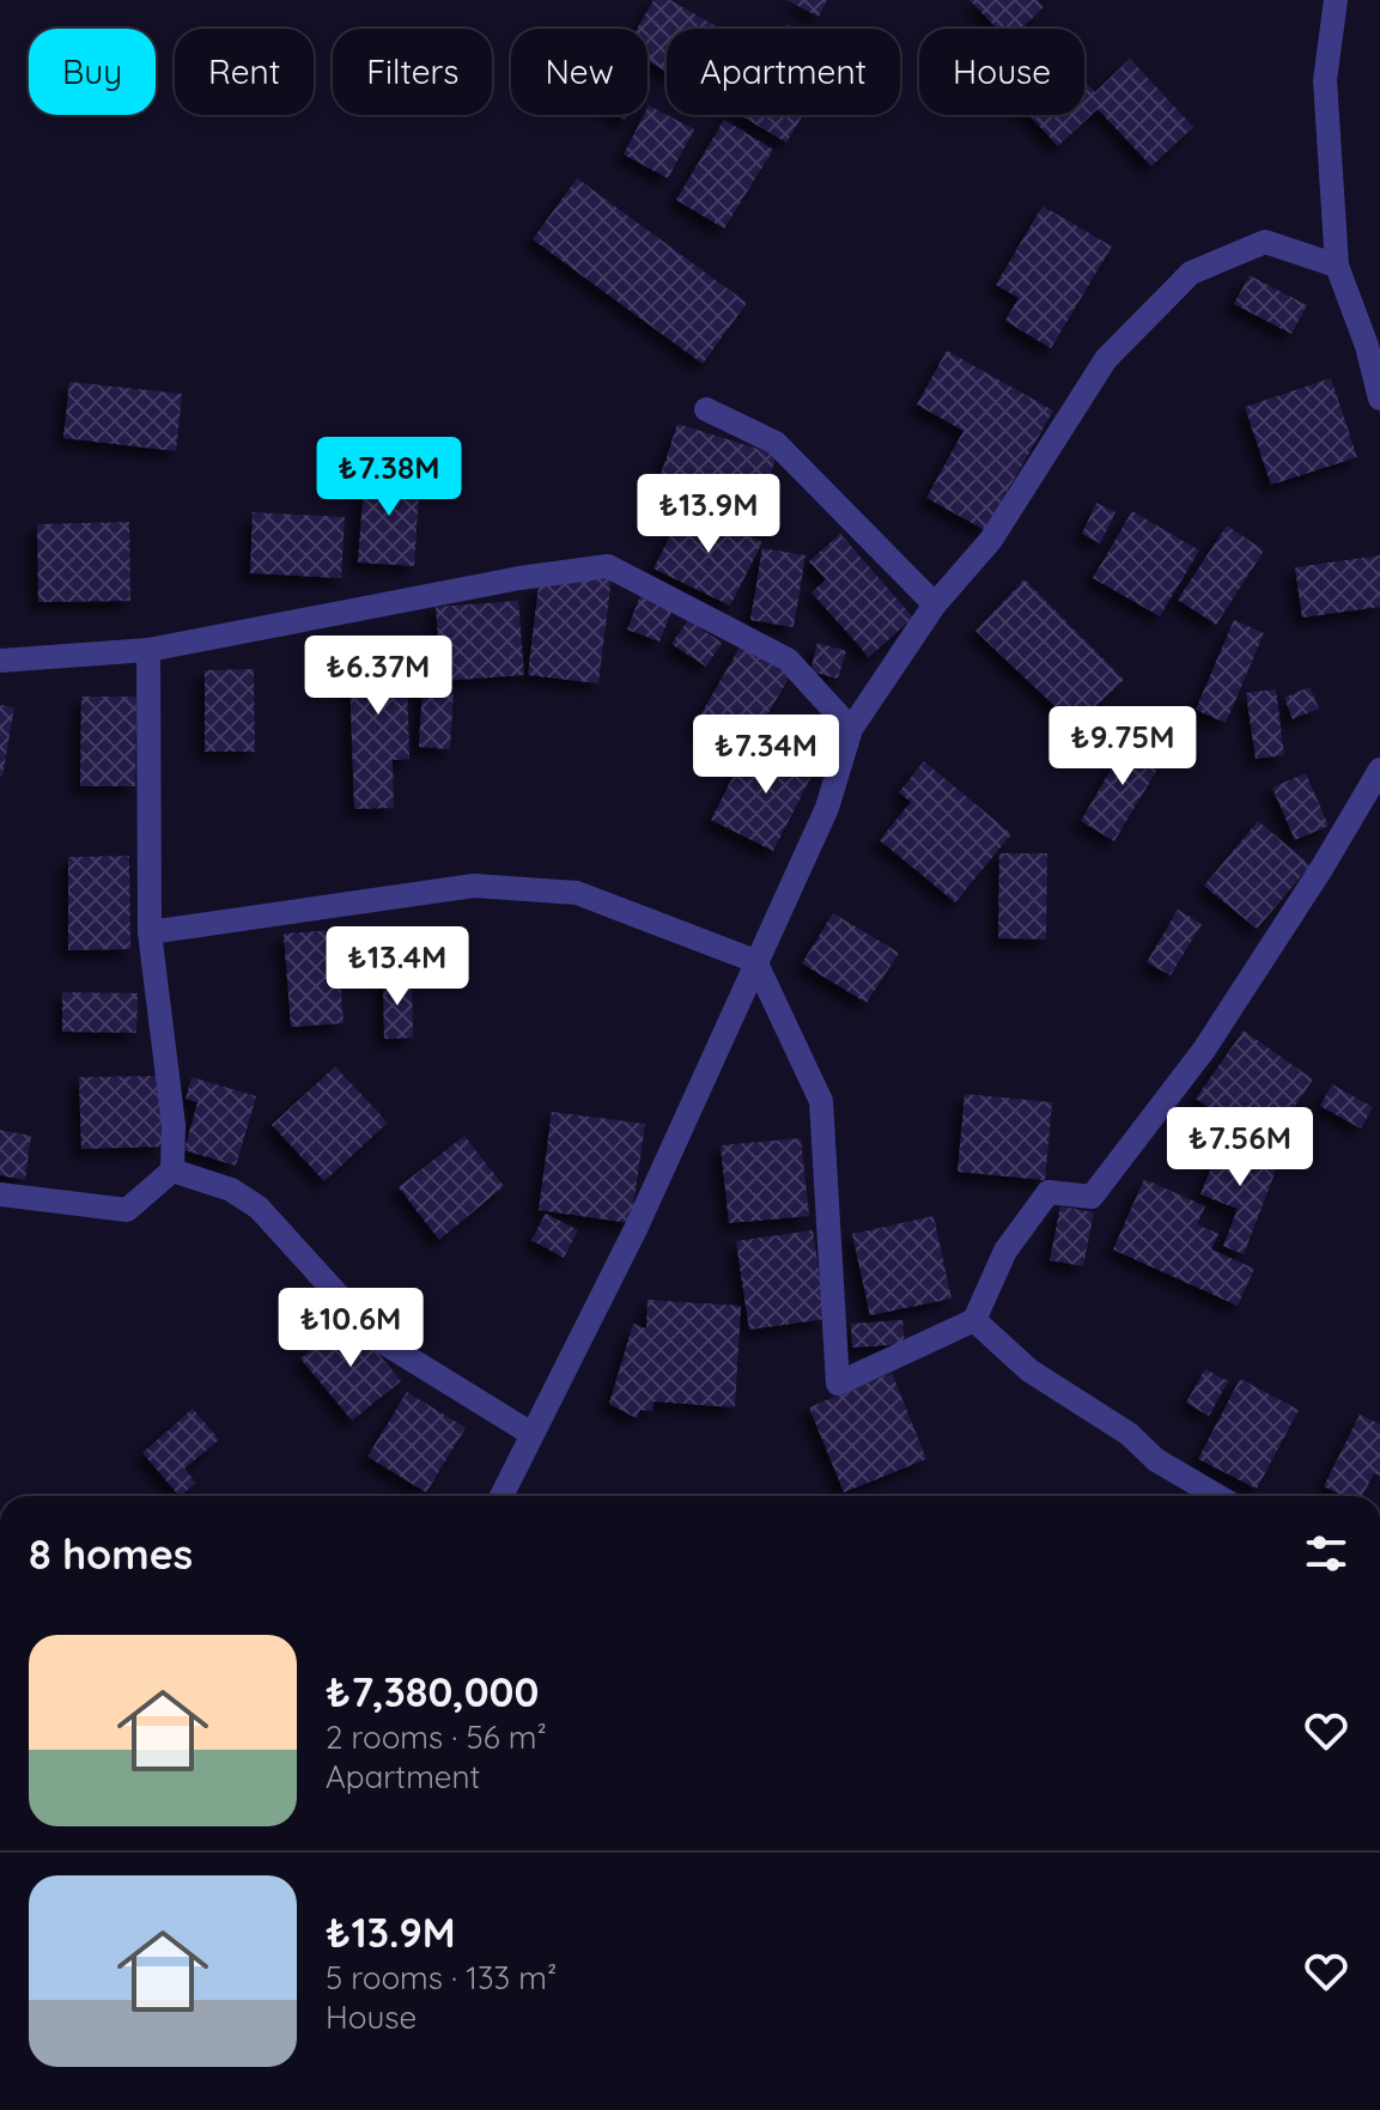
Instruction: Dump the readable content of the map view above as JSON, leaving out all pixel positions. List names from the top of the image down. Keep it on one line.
{"page":{"chip":["Buy","Rent","Filters","New","Apartment","House"],"price":["₺7.38M","₺13.9M","₺6.37M","₺9.75M","₺7.34M","₺13.4M","₺7.56M","₺10.6M"],"heading":"8 homes","list":[{"name":"₺7,380,000","note":"2 rooms · 56 m² · Apartment"},{"name":"₺13.9M","note":"5 rooms · 133 m² · House"}]}}
